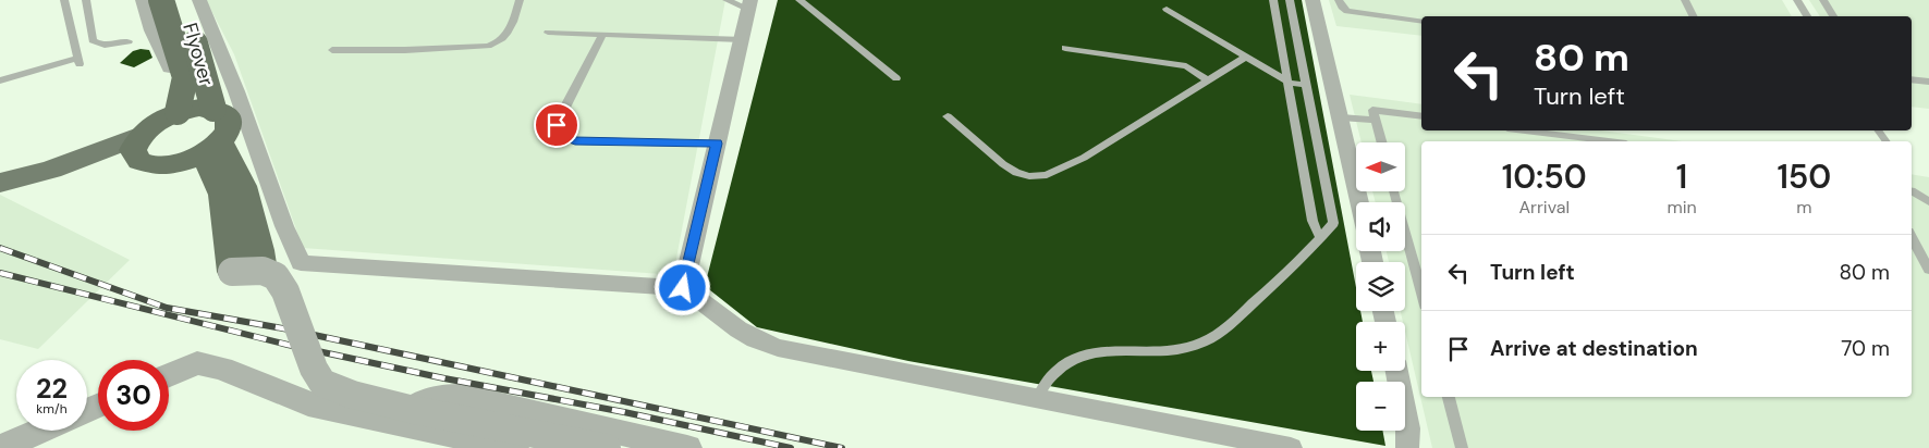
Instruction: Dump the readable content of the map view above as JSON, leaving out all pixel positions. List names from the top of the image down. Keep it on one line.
{"streets":{"highway":["Flyover"]},"north":"left","page":{"turn":["80 m","Turn left"],"eta":["10:50","Arrival","1","min","150","m"],"map_buttons":["+","−"],"list":[{"name":"Turn left","value":"80 m"},{"name":"Arrive at destination","value":"70 m"}],"speed":"22 km/h","limit":"30"}}
